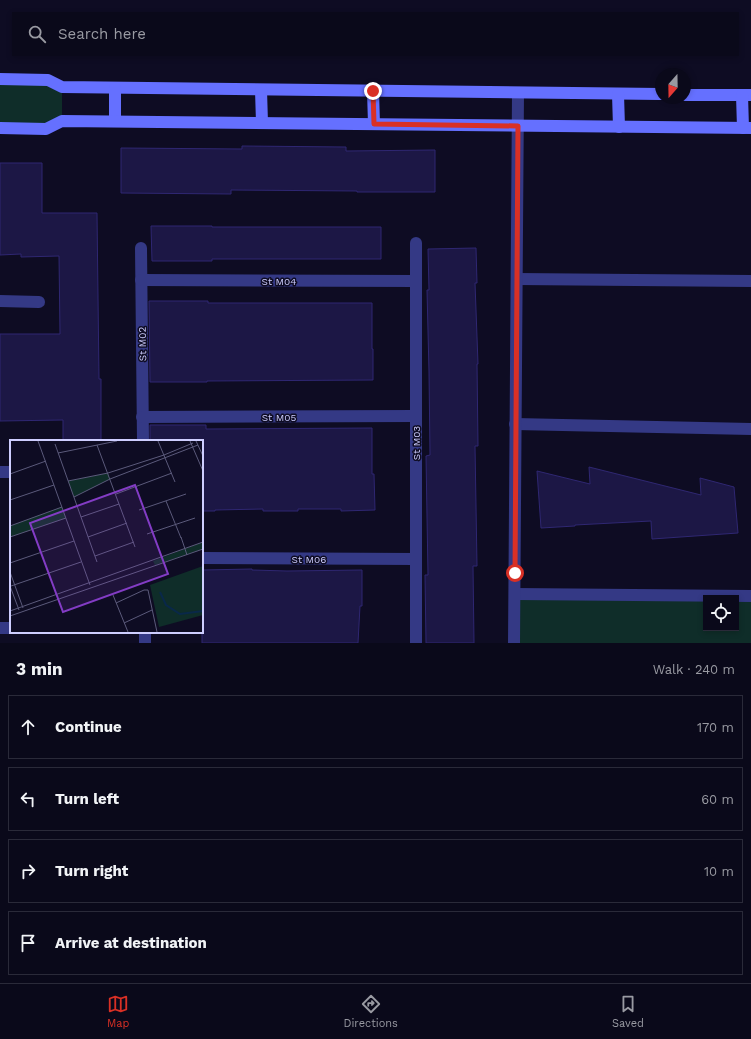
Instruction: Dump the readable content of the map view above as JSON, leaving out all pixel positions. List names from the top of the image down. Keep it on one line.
{"streets":{"street":["St M04","St M02","St M05","St M03","St M06"]},"crossings":[["St M04","St M02"],["St M04","St M03"],["St M02","St M05"],["St M05","St M03"],["St M03","St M06"]],"north":"bottom","page":{"search":"Search here","heading":["3 min","Walk · 240 m"],"list":[["Continue","170 m"],["Turn left","60 m"],["Turn right","10 m"],"Arrive at destination"],"nav":["Map","Directions","Saved"]}}
